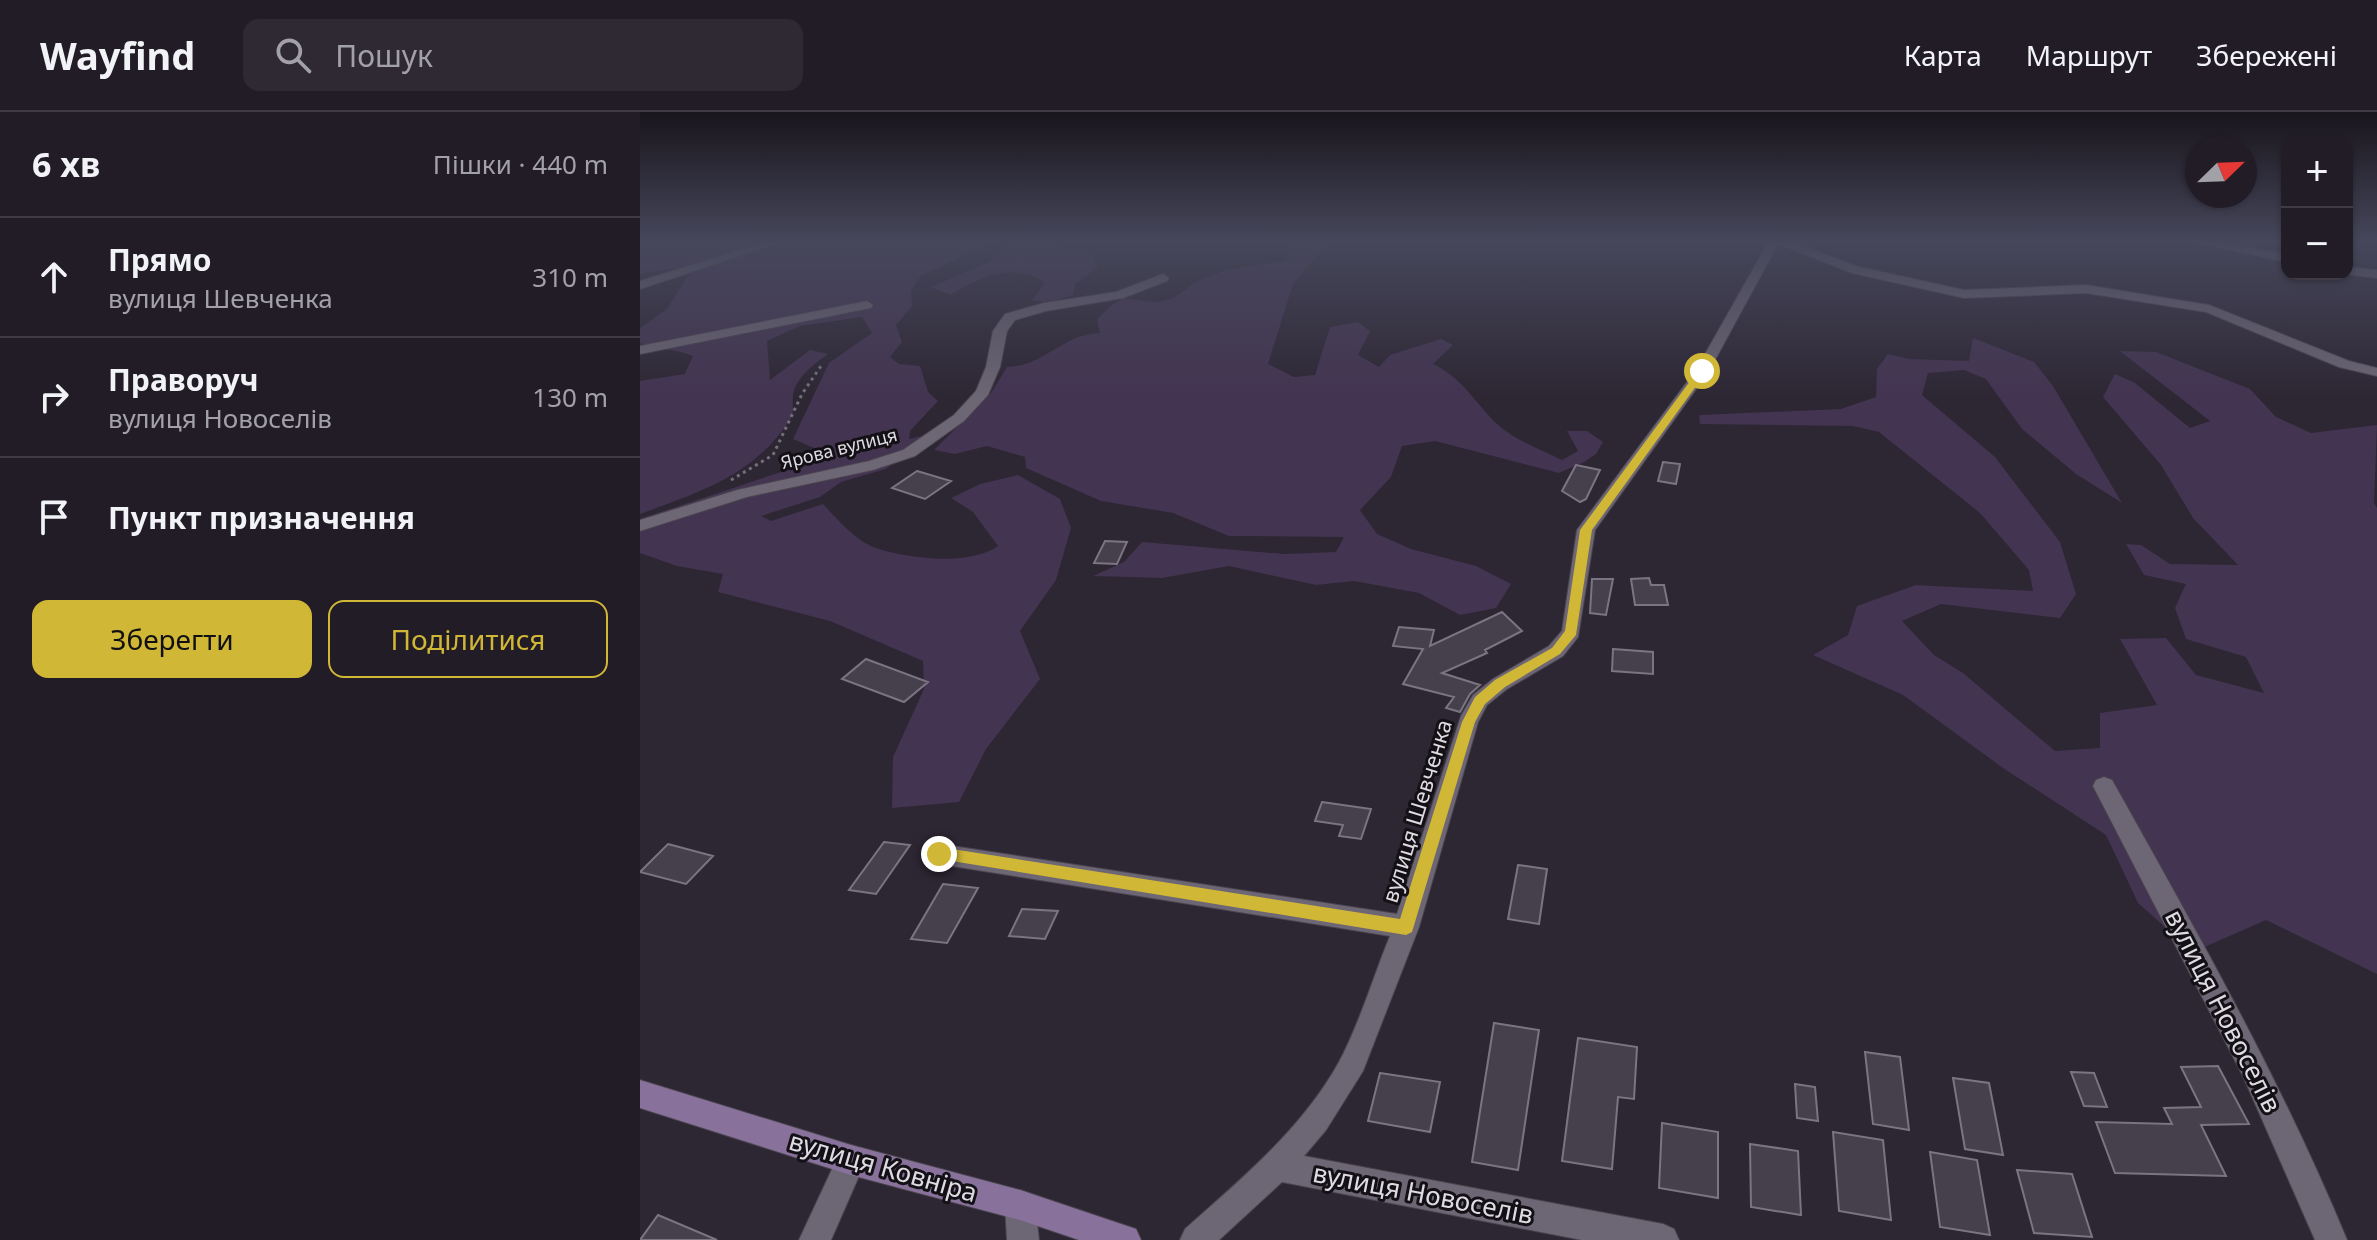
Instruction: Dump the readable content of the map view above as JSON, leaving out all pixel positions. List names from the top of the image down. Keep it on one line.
{"streets":{"street":["Ярова вулиця","вулиця Шевченка","вулиця Новоселів","вулиця Ковніра"]},"crossings":[["вулиця Шевченка","вулиця Новоселів"]],"north":"top right","page":{"header":"Wayfind","search":"Пошук","nav":["Карта","Маршрут","Збережені"],"heading":["6 хв","Пішки · 440 m"],"map_buttons":["+","−"],"list":[["Прямо","вулиця Шевченка","310 m"],["Праворуч","вулиця Новоселів","130 m"],"Пункт призначення"],"buttons":["Зберегти","Поділитися"]}}
